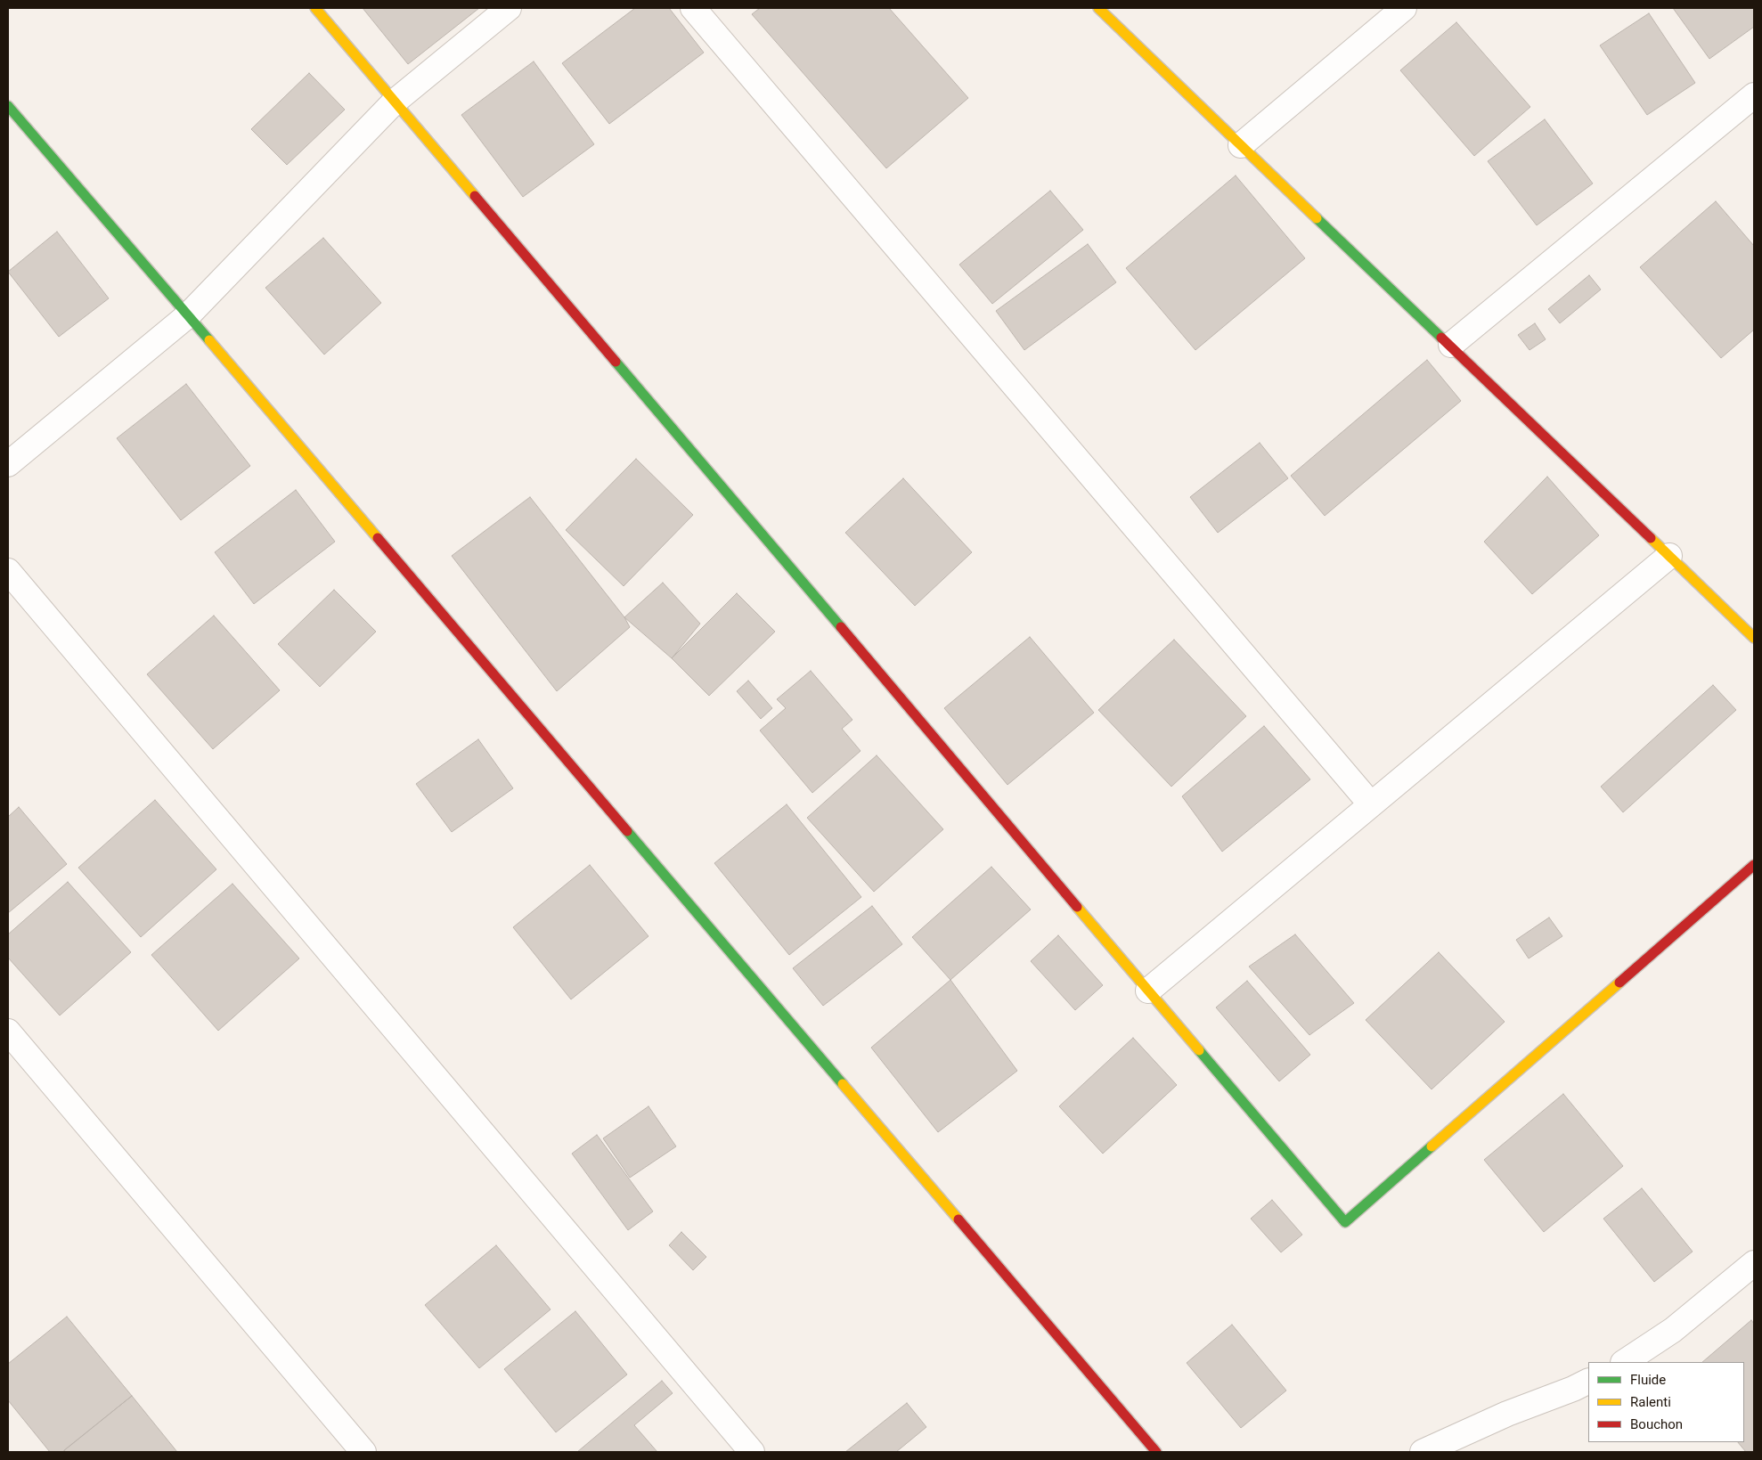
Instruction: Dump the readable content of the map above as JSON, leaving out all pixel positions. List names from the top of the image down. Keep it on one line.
{"legend":["Fluide","Ralenti","Bouchon"]}
